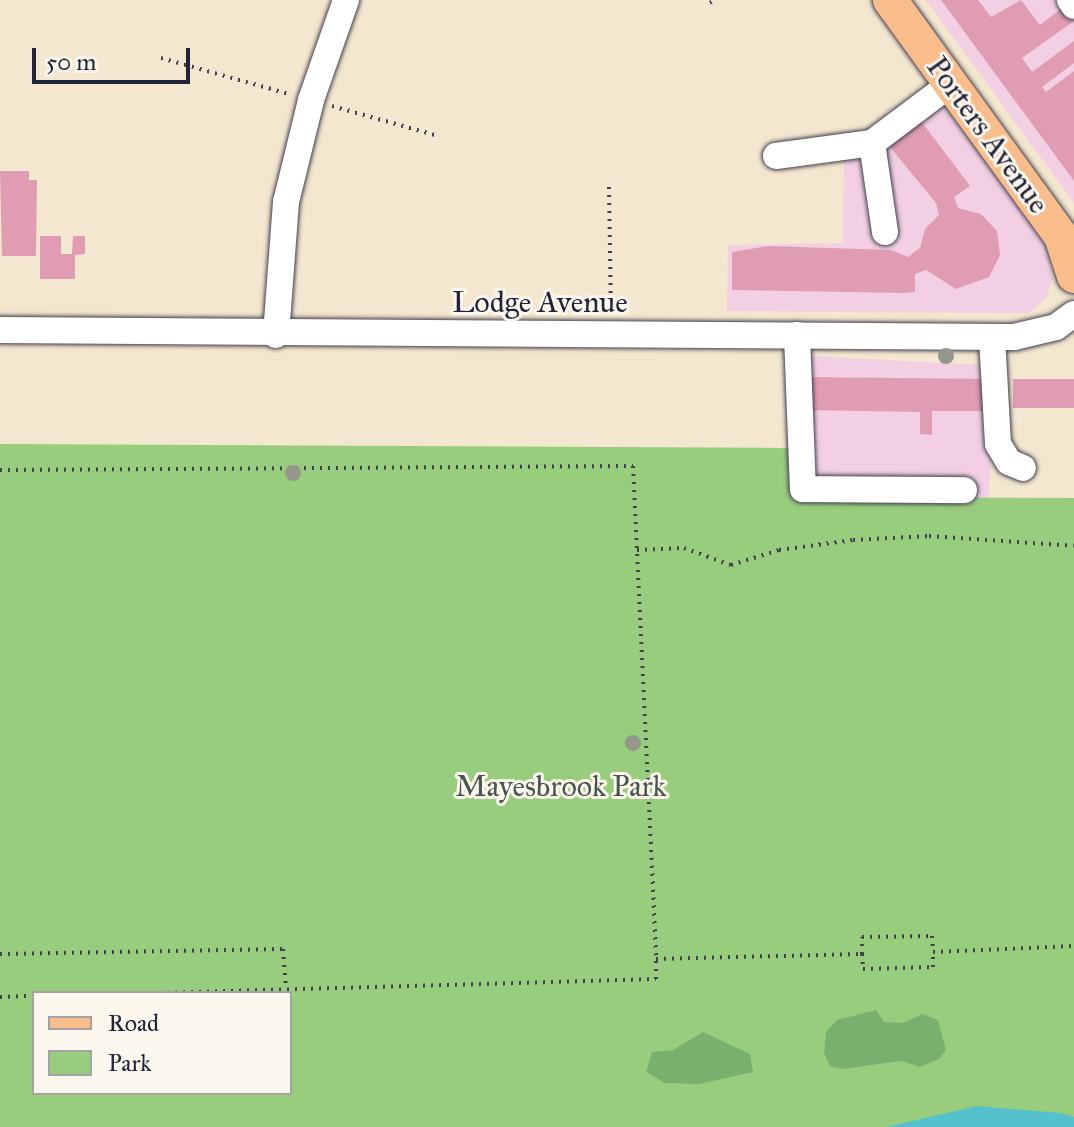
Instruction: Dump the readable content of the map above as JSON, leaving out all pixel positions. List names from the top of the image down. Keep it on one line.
{"streets":{"main road":["Porters Avenue"],"street":["Lodge Avenue"]},"parks":["Mayesbrook Park"],"legend":["Road","Park"],"scale_bar":"50 m"}
